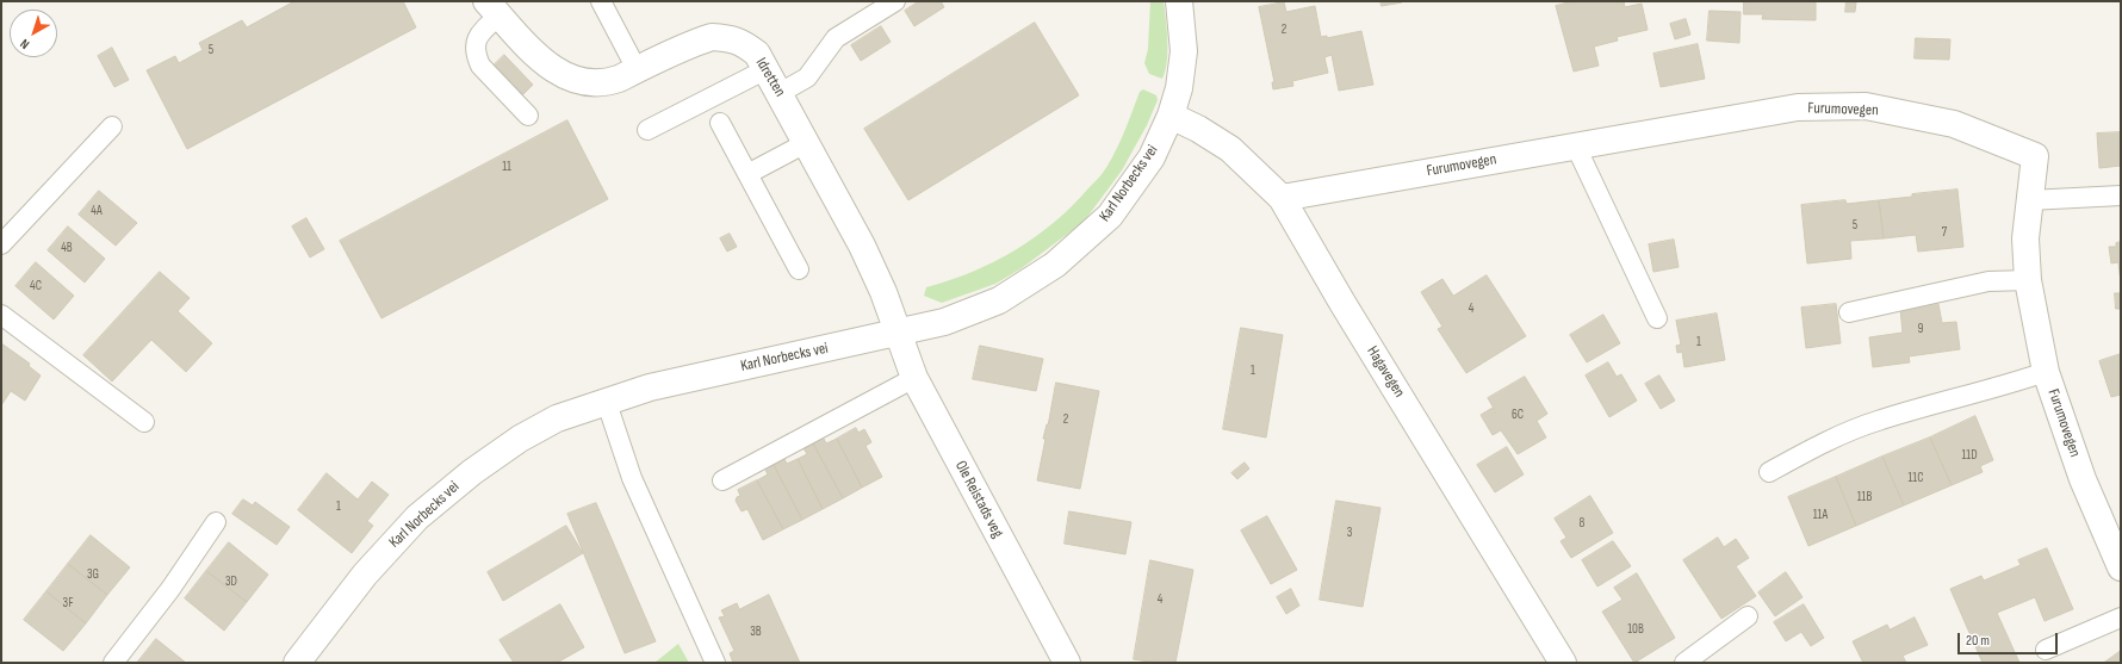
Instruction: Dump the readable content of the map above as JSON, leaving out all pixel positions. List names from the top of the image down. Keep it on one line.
{"streets":{"street":["Idretten","Furumovegen","Karl Norbecks vei","Hagavegen","Ole Reistads veg"]},"crossings":[["Idretten","Karl Norbecks vei"],["Idretten","Ole Reistads veg"],["Furumovegen","Hagavegen"],["Karl Norbecks vei","Hagavegen"],["Karl Norbecks vei","Ole Reistads veg"]],"house_numbers":["2","5","11","4A","5","7","4B","4C","4","9","1","1","6C","2","11D","11C","11B","1","11A","8","3","3G","3D","4","3F","10B","3B"],"scale_bar":"20 m","north":"bottom left"}
